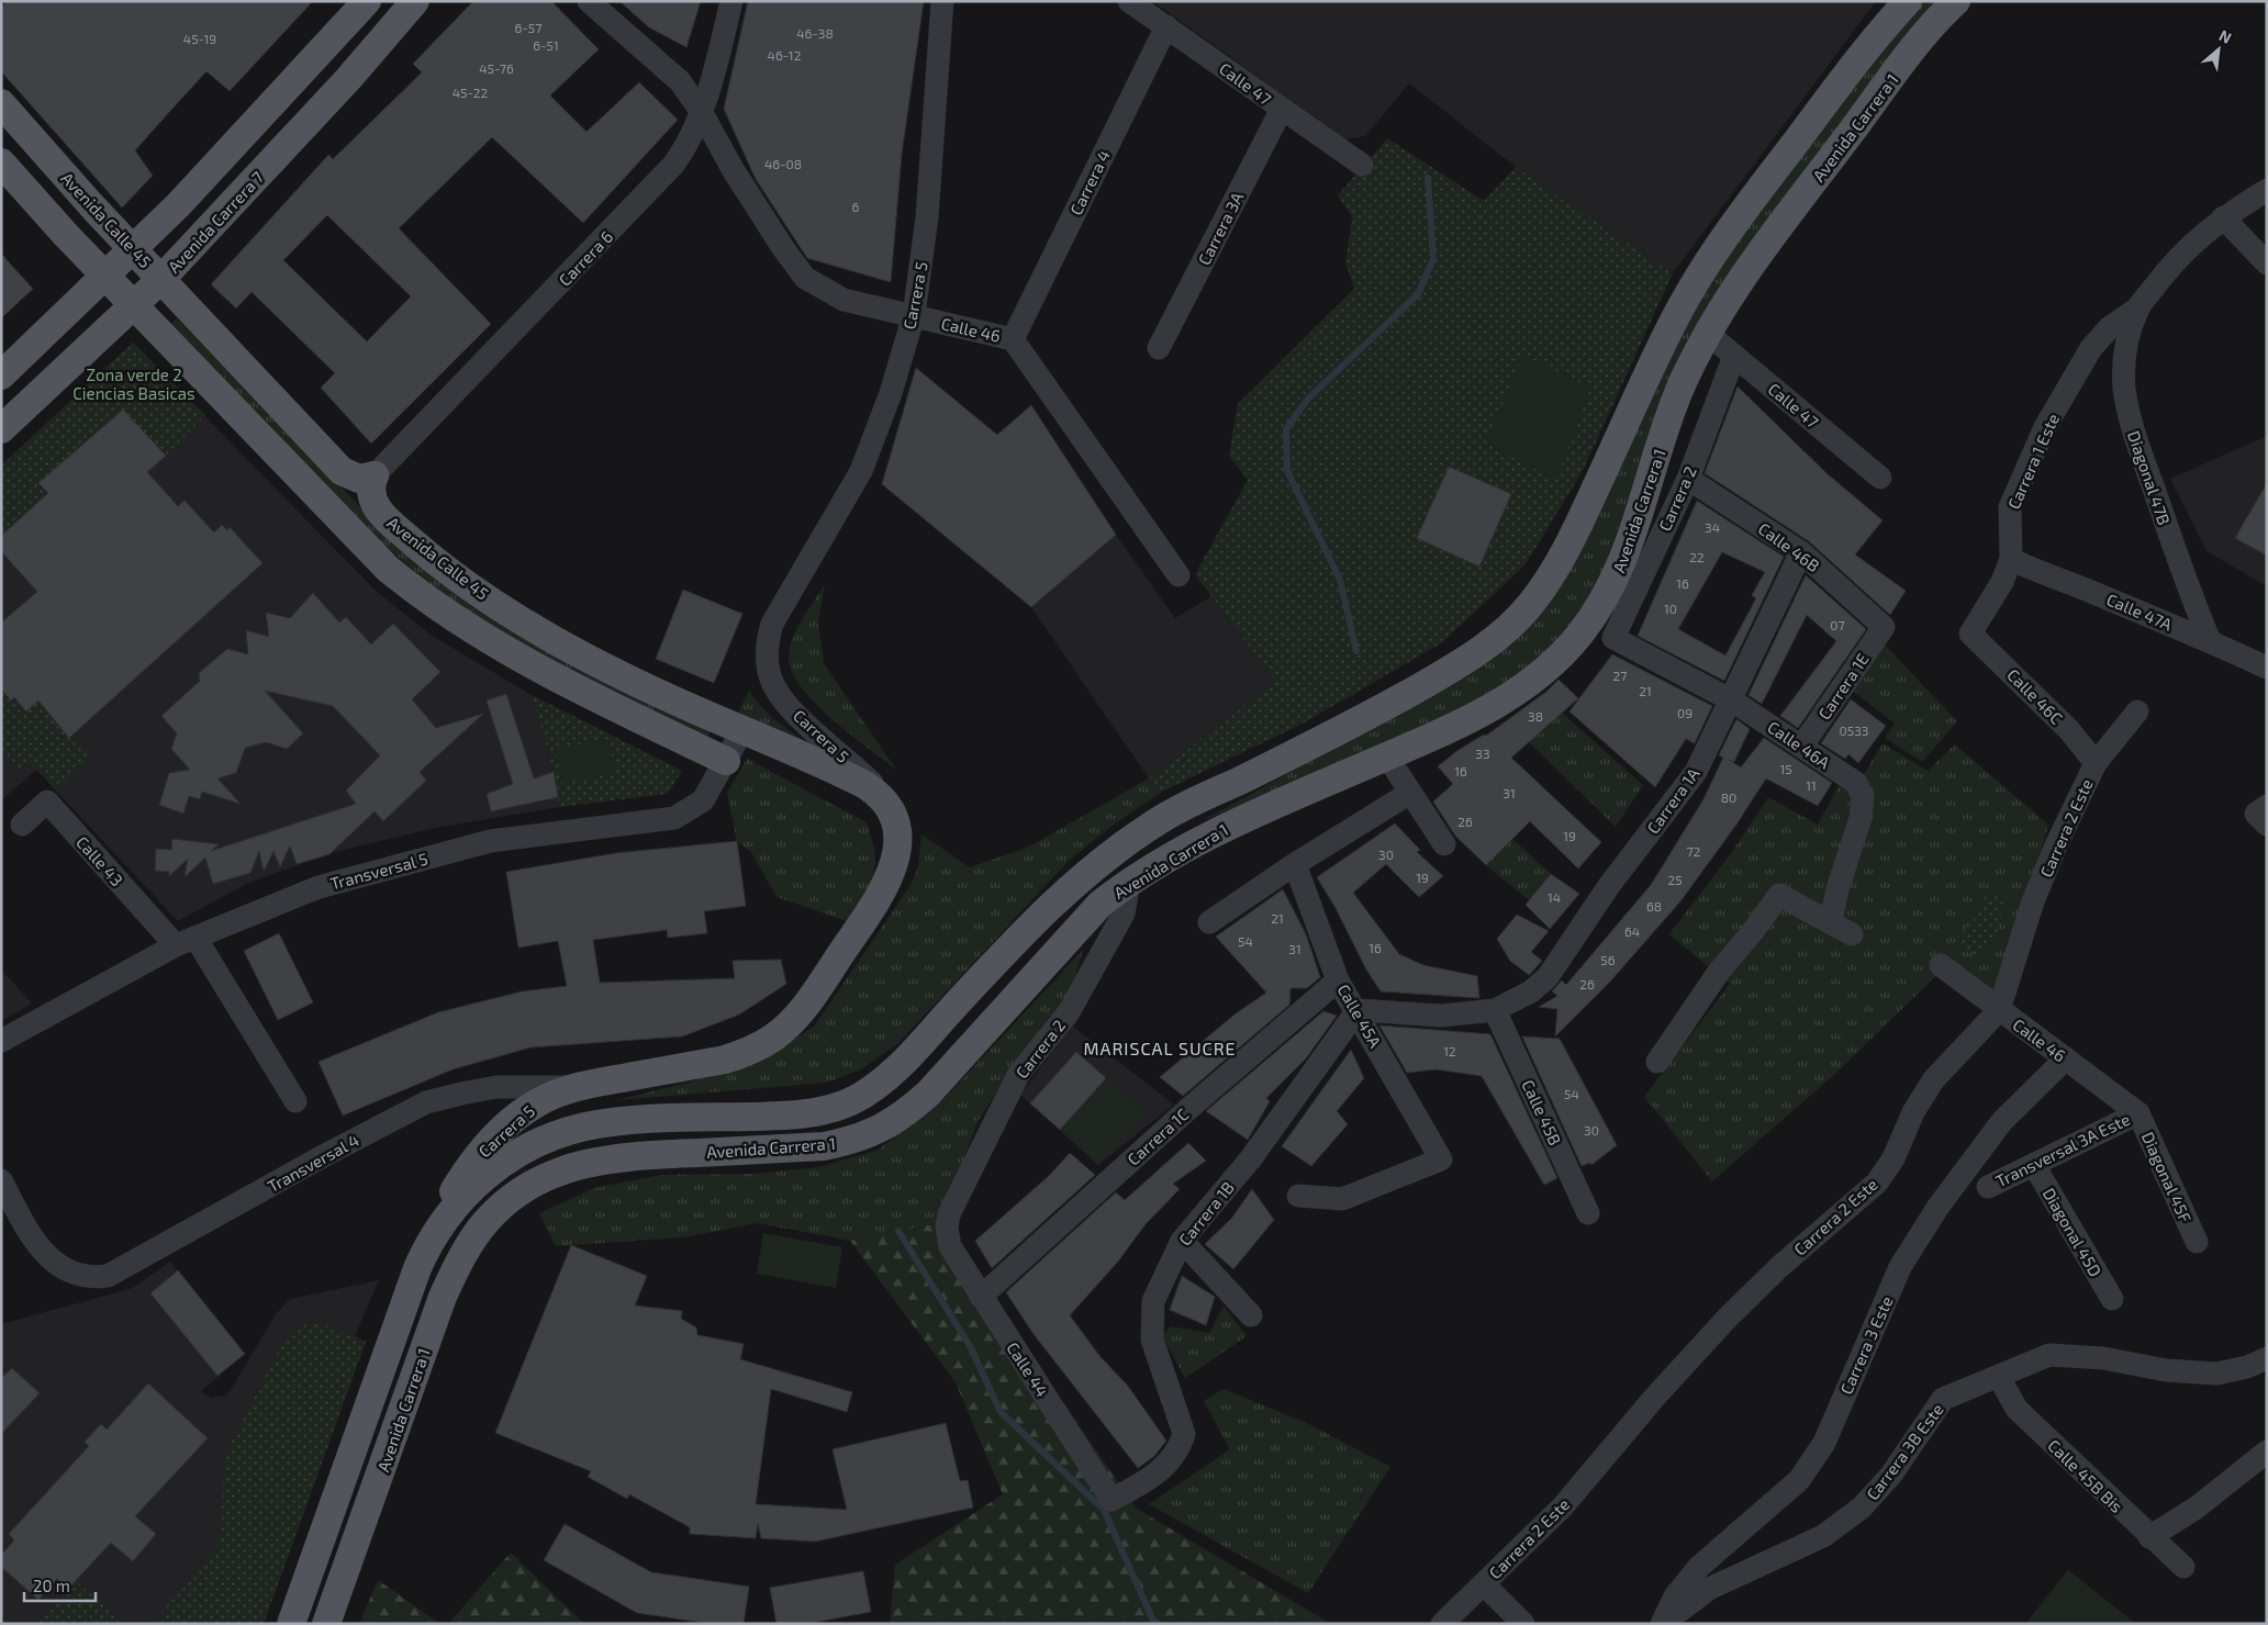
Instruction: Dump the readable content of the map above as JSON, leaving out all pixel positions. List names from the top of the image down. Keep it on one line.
{"streets":{"main road":["Avenida Carrera 1","Avenida Calle 45","Avenida Carrera 7","Carrera 5"],"street":["Calle 47","Carrera 4","Carrera 3A","Carrera 6","Calle 46","Carrera 1 Este","Diagonal 47B","Carrera 2","Calle 46B","Calle 47A","Carrera 1E","Calle 46C","Calle 46A","Carrera 1A","Carrera 2 Este","Calle 43","Transversal 5","Calle 45A","Calle 45B","Carrera 1C","Transversal 3A Este","Transversal 4","Diagonal 45F","Carrera 1B","Diagonal 45D","Carrera 3 Este","Calle 44","Carrera 3B Este","Calle 45B Bis"]},"crossings":[["Calle 47","Avenida Carrera 1"],["Calle 47","Carrera 4"],["Calle 47","Carrera 3A"],["Calle 47","Carrera 2"],["Avenida Carrera 1","Carrera 5"],["Avenida Carrera 1","Carrera 2"],["Carrera 4","Calle 46"],["Avenida Calle 45","Avenida Carrera 7"],["Avenida Calle 45","Carrera 6"],["Avenida Calle 45","Carrera 5"],["Avenida Calle 45","Transversal 5"],["Carrera 6","Calle 46"],["Carrera 5","Calle 46"],["Carrera 5","Transversal 4"],["Calle 46","Carrera 2 Este"],["Calle 46","Transversal 3A Este"],["Calle 46","Diagonal 45F"],["Calle 46","Carrera 3 Este"],["Carrera 1 Este","Diagonal 47B"],["Carrera 1 Este","Calle 47A"],["Carrera 1 Este","Calle 46C"],["Diagonal 47B","Calle 47A"],["Carrera 2","Calle 46B"],["Carrera 2","Calle 46A"],["Carrera 2","Calle 44"],["Calle 46B","Carrera 1E"],["Calle 46B","Carrera 1A"],["Carrera 1E","Calle 46A"],["Calle 46C","Carrera 2 Este"],["Calle 46A","Carrera 1A"],["Carrera 1A","Calle 45B"],["Calle 43","Transversal 5"],["Calle 45A","Carrera 1C"],["Calle 45A","Carrera 1B"],["Carrera 1C","Calle 44"],["Transversal 3A Este","Diagonal 45F"],["Transversal 3A Este","Diagonal 45D"],["Carrera 1B","Calle 44"],["Carrera 3 Este","Carrera 3B Este"],["Carrera 3B Este","Calle 45B Bis"]],"districts":["MARISCAL SUCRE"],"parks":["Zona verde 2 Ciencias Basicas"],"house_numbers":["6-57","46-38","45-19","6-51","46-12","45-76","45-22","46-08","6","34","22","16","10","07","27","21","09","38","0533","33","15","16","11","31","80","26","19","72","30","19","25","14","68","21","64","54","16","31","56","26","12","54","30"],"scale_bar":"20 m","north":"top right"}
